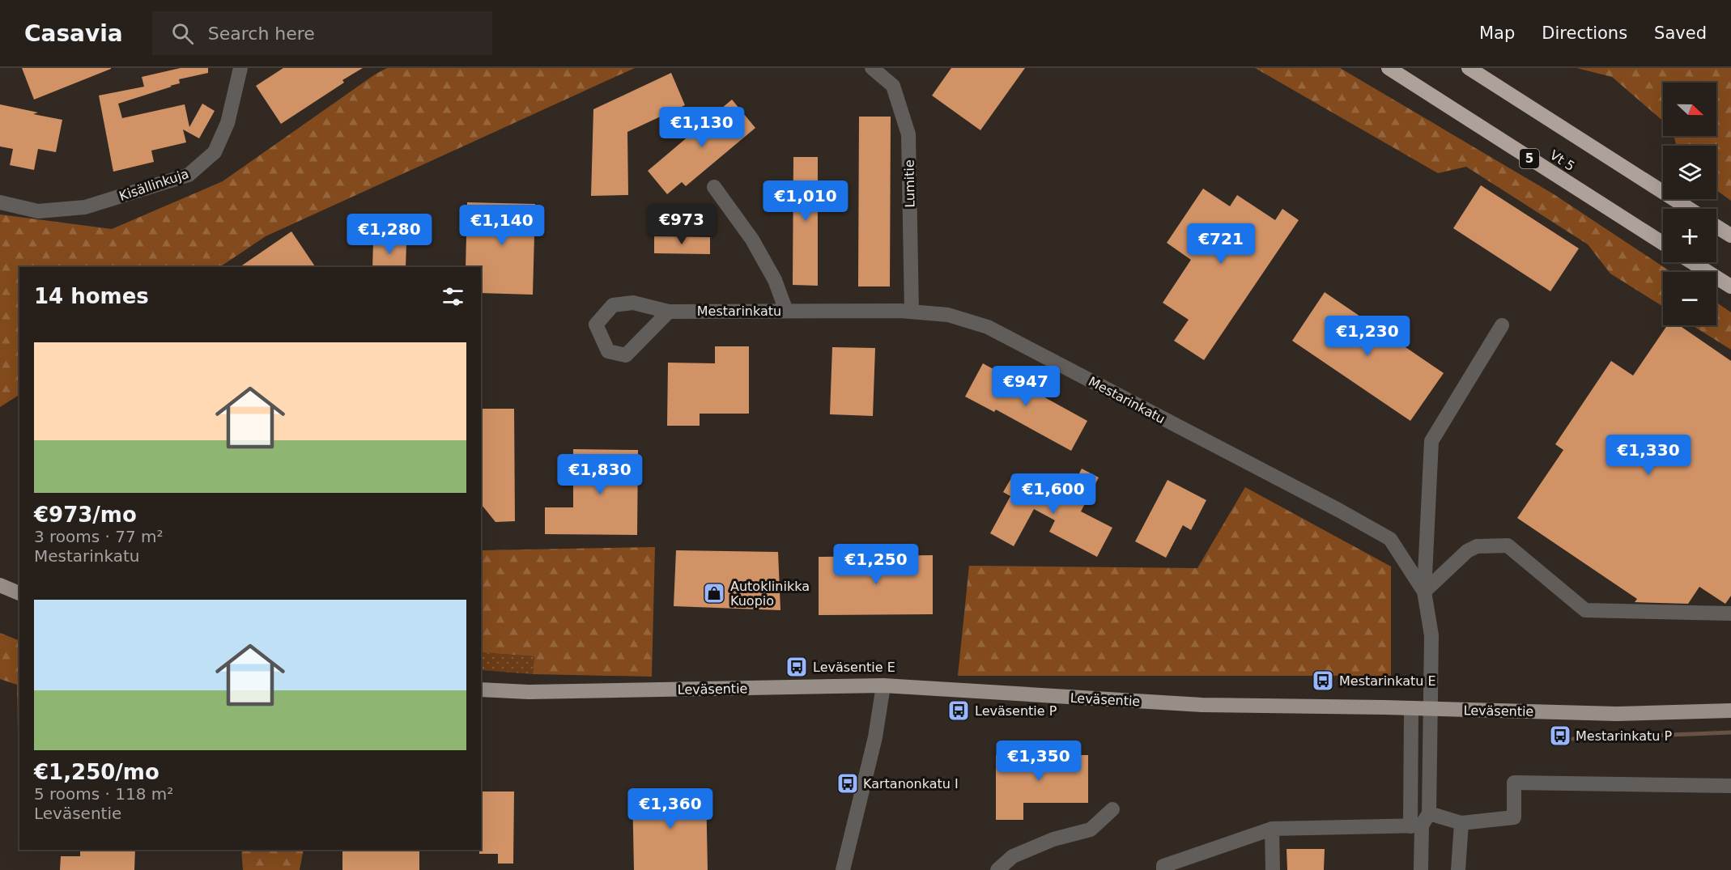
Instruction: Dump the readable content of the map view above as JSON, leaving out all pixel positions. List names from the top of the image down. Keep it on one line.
{"streets":{"highway":["5","Vt 5"],"main road":["Leväsentie"],"street":["Lumitie","Kisällinkuja","Mestarinkatu"]},"crossings":[["Lumitie","Mestarinkatu"],["Mestarinkatu","Leväsentie"]],"places":{"shop":["Autoklinikka Kuopio"],"bus stop":["Leväsentie E","Mestarinkatu E","Leväsentie P","Mestarinkatu P","Kartanonkatu I"]},"north":"right","page":{"header":"Casavia","search":"Search here","nav":["Map","Directions","Saved"],"map_buttons":["+","−"],"price":["€1,130","€1,010","€973","€1,140","€1,280","€721","€1,230","€947","€1,330","€1,830","€1,600","€1,250","€1,350","€1,360"],"heading":"14 homes","list":[{"name":"€973/mo","note":"3 rooms · 77 m² · Mestarinkatu"},{"name":"€1,250/mo","note":"5 rooms · 118 m² · Leväsentie"}]}}
